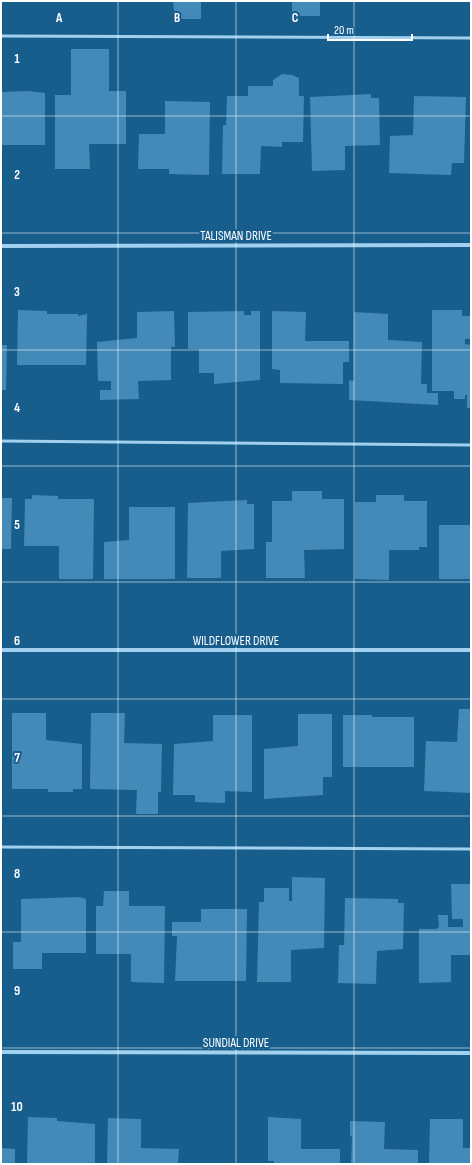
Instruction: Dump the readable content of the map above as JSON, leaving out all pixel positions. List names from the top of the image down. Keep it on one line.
{"streets":{"street":["TALISMAN DRIVE","WILDFLOWER DRIVE","SUNDIAL DRIVE"]},"scale_bar":"20 m","grid":{"columns":["A","B","C"],"rows":["1","2","3","4","5","6","7","8","9","10"]}}
